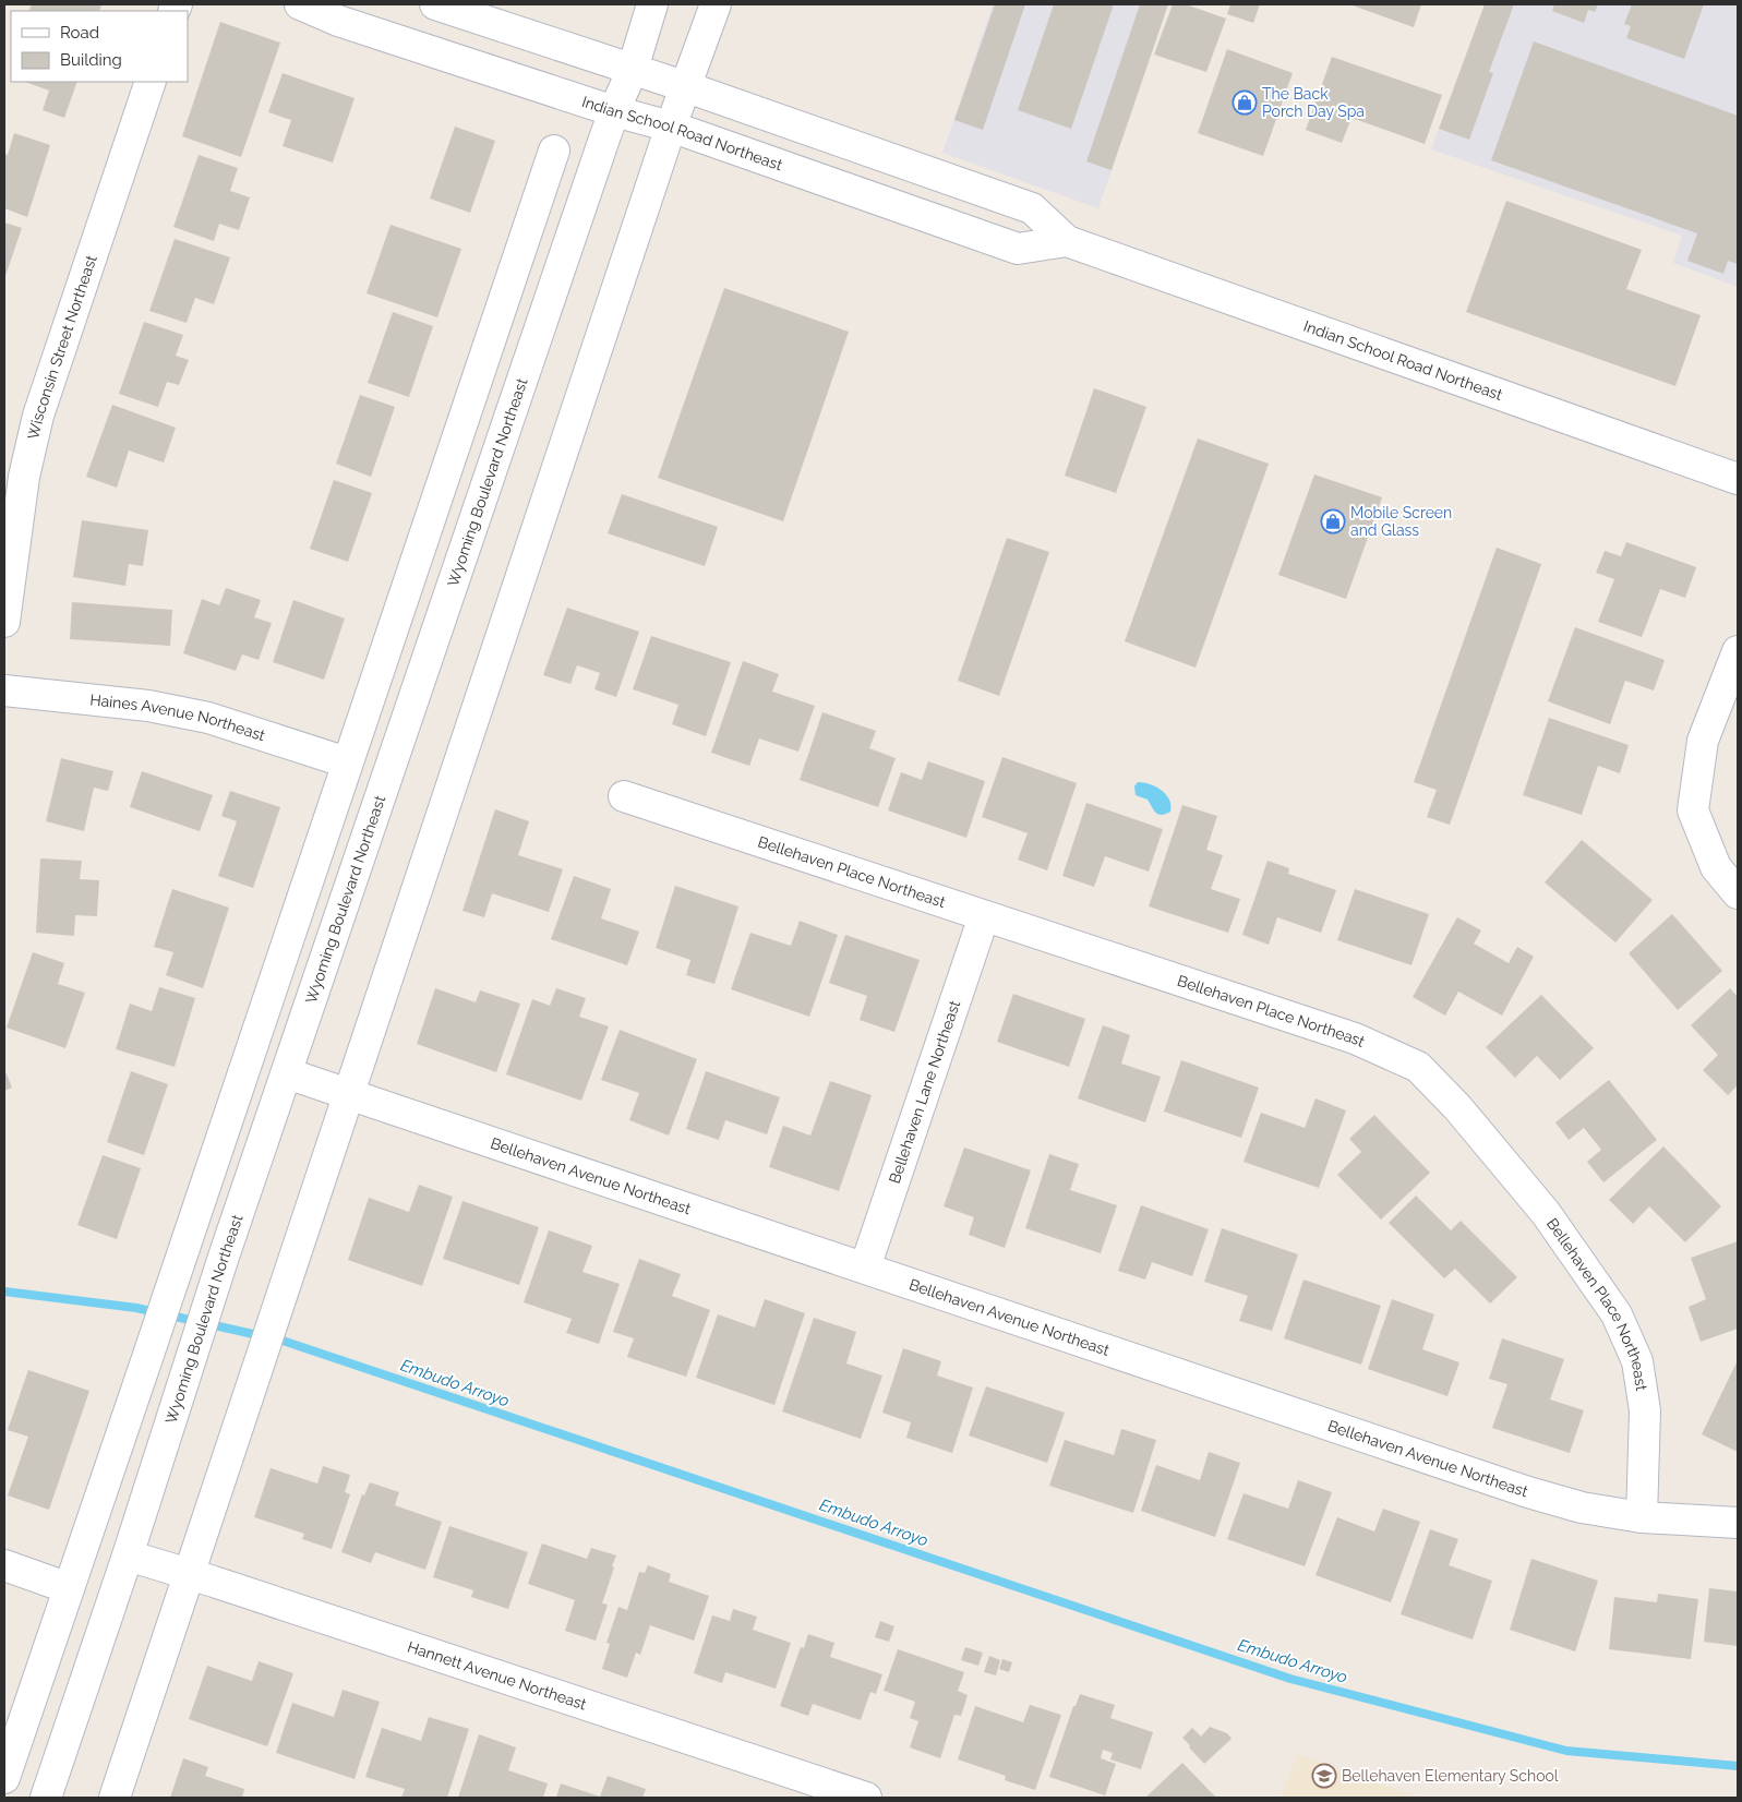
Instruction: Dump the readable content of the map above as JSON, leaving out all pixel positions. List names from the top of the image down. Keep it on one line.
{"streets":{"street":["Indian School Road Northeast","Wisconsin Street Northeast","Wyoming Boulevard Northeast","Haines Avenue Northeast","Bellehaven Place Northeast","Bellehaven Lane Northeast","Bellehaven Avenue Northeast","Hannett Avenue Northeast"]},"crossings":[["Indian School Road Northeast","Wyoming Boulevard Northeast"],["Wyoming Boulevard Northeast","Bellehaven Avenue Northeast"],["Wyoming Boulevard Northeast","Hannett Avenue Northeast"],["Bellehaven Place Northeast","Bellehaven Lane Northeast"],["Bellehaven Place Northeast","Bellehaven Avenue Northeast"],["Bellehaven Lane Northeast","Bellehaven Avenue Northeast"]],"water":["Embudo Arroyo"],"places":{"shop":["The Back Porch Day Spa","Mobile Screen and Glass"],"school or university":["Bellehaven Elementary School"]},"legend":["Road","Building"]}
